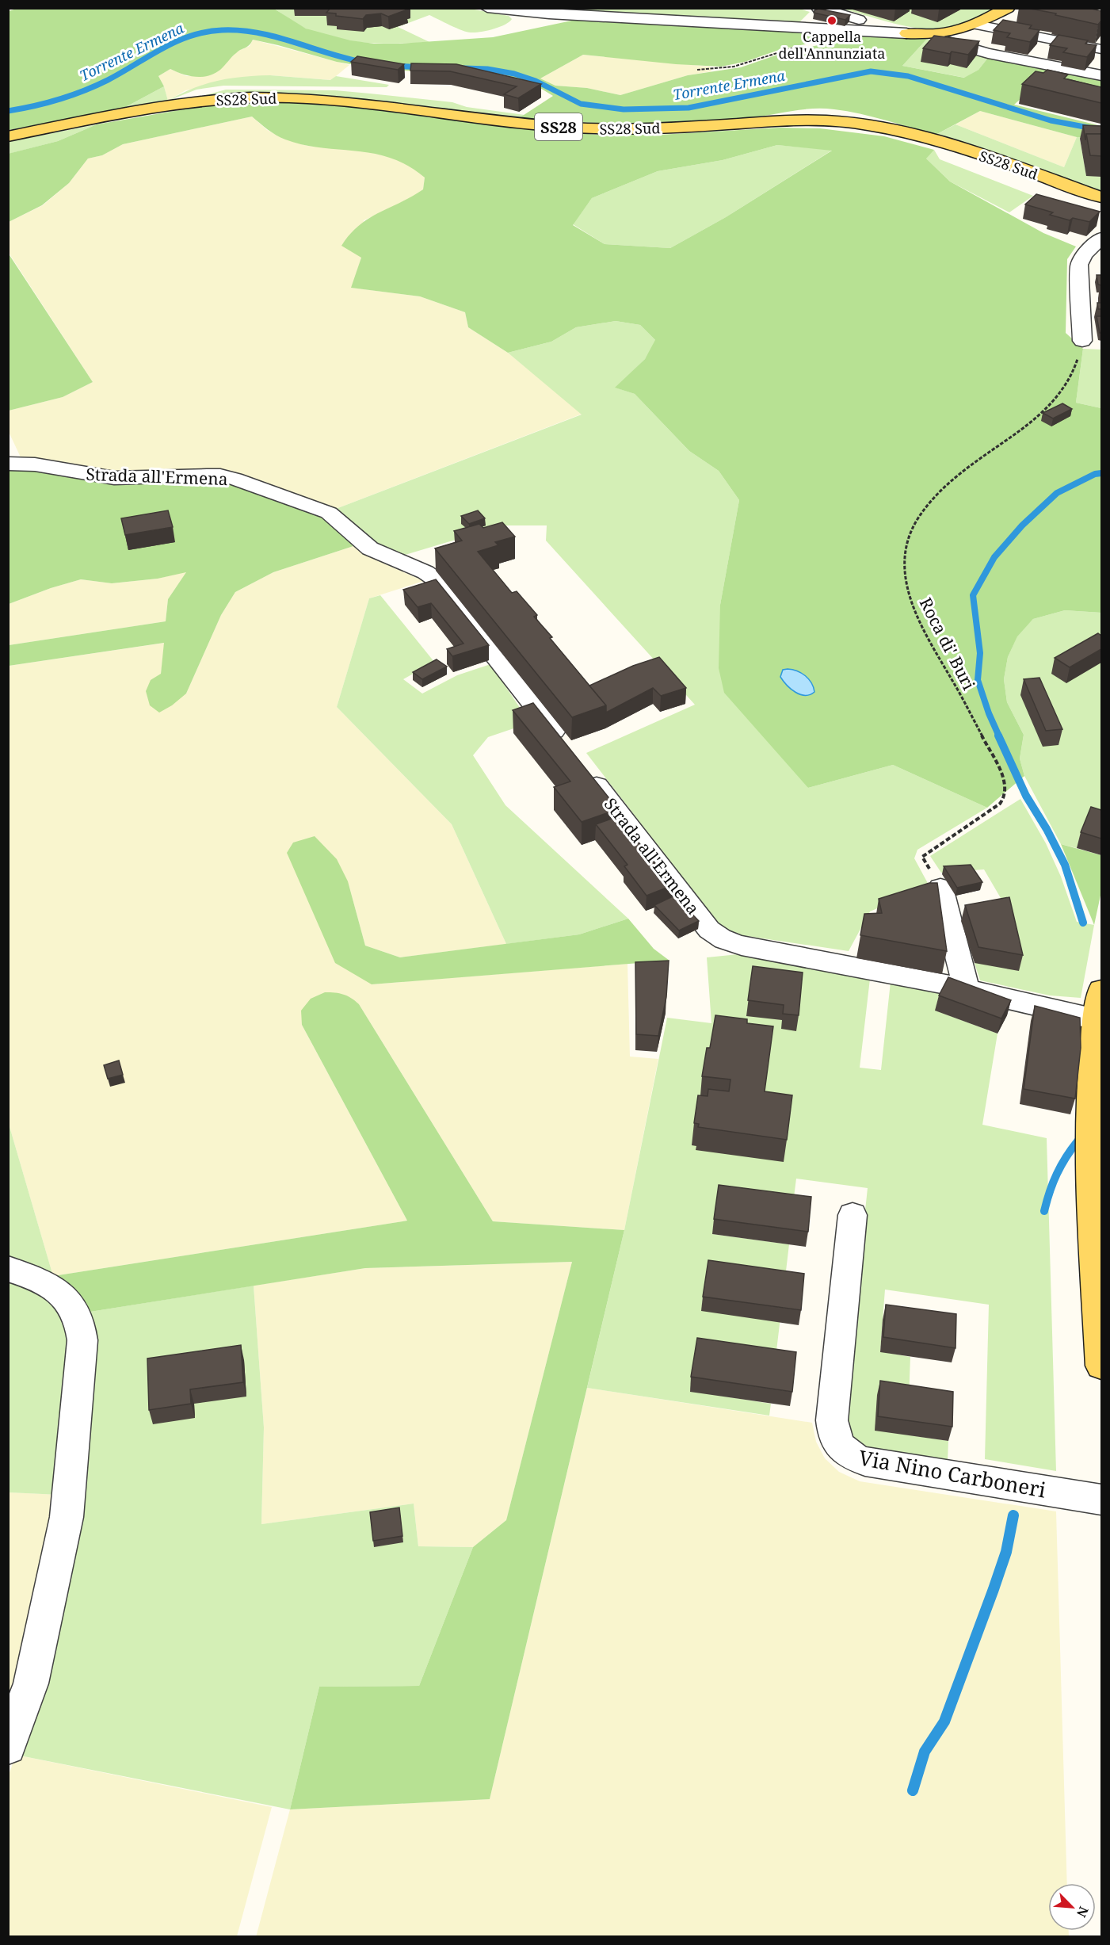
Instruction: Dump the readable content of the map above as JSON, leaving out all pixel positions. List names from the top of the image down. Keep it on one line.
{"streets":{"main road":["SS28 Sud","SS28"],"street":["Strada all'Ermena","Via Nino Carboneri"],"path":["Roca di' Buri"]},"water":["Torrente Ermena"],"places":["Cappella dell'Annunziata"],"north":"bottom right"}
